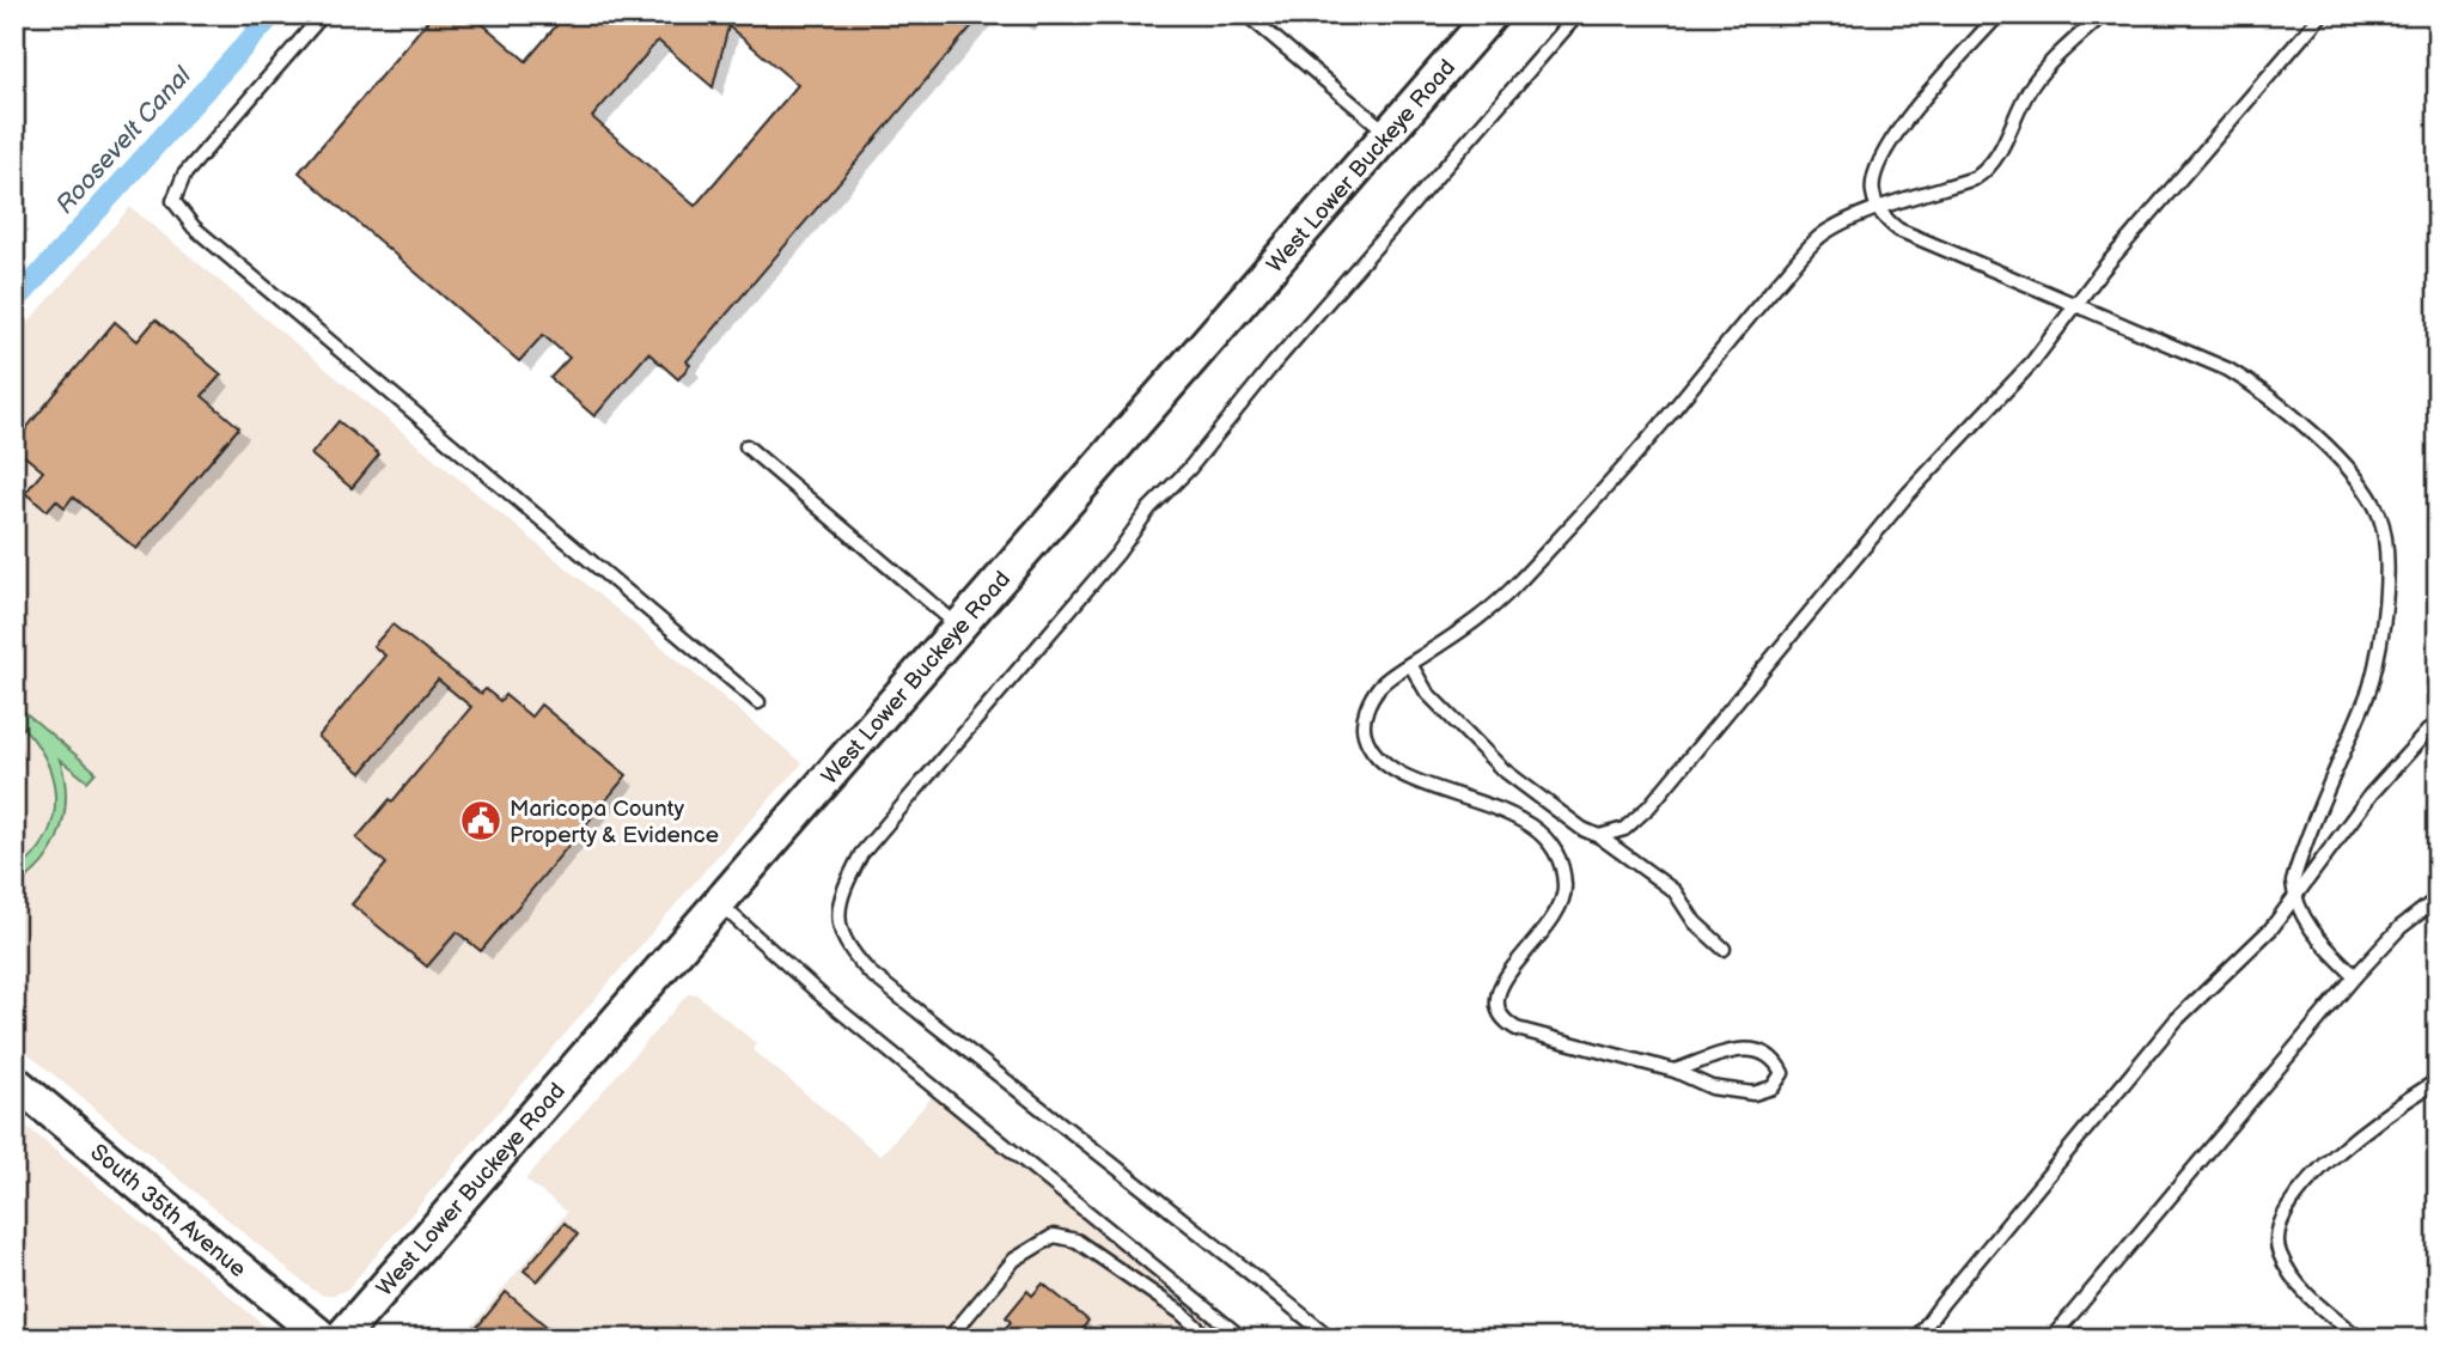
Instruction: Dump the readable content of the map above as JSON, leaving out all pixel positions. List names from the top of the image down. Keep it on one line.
{"streets":{"main road":["West Lower Buckeye Road","South 35th Avenue"]},"water":["Roosevelt Canal"],"places":{"public building":["Maricopa County Property & Evidence"]}}
